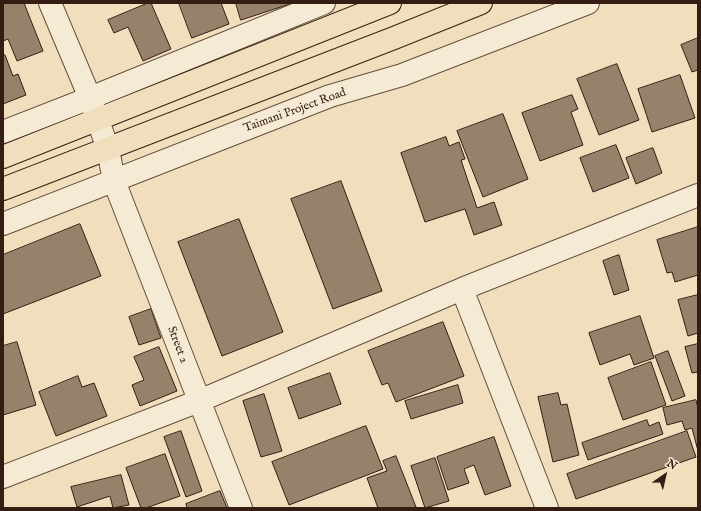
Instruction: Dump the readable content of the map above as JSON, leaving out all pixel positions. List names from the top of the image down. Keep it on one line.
{"streets":{"street":["Taimani Project Road","Street 2"]},"crossings":[["Taimani Project Road","Street 2"]],"north":"top right"}
